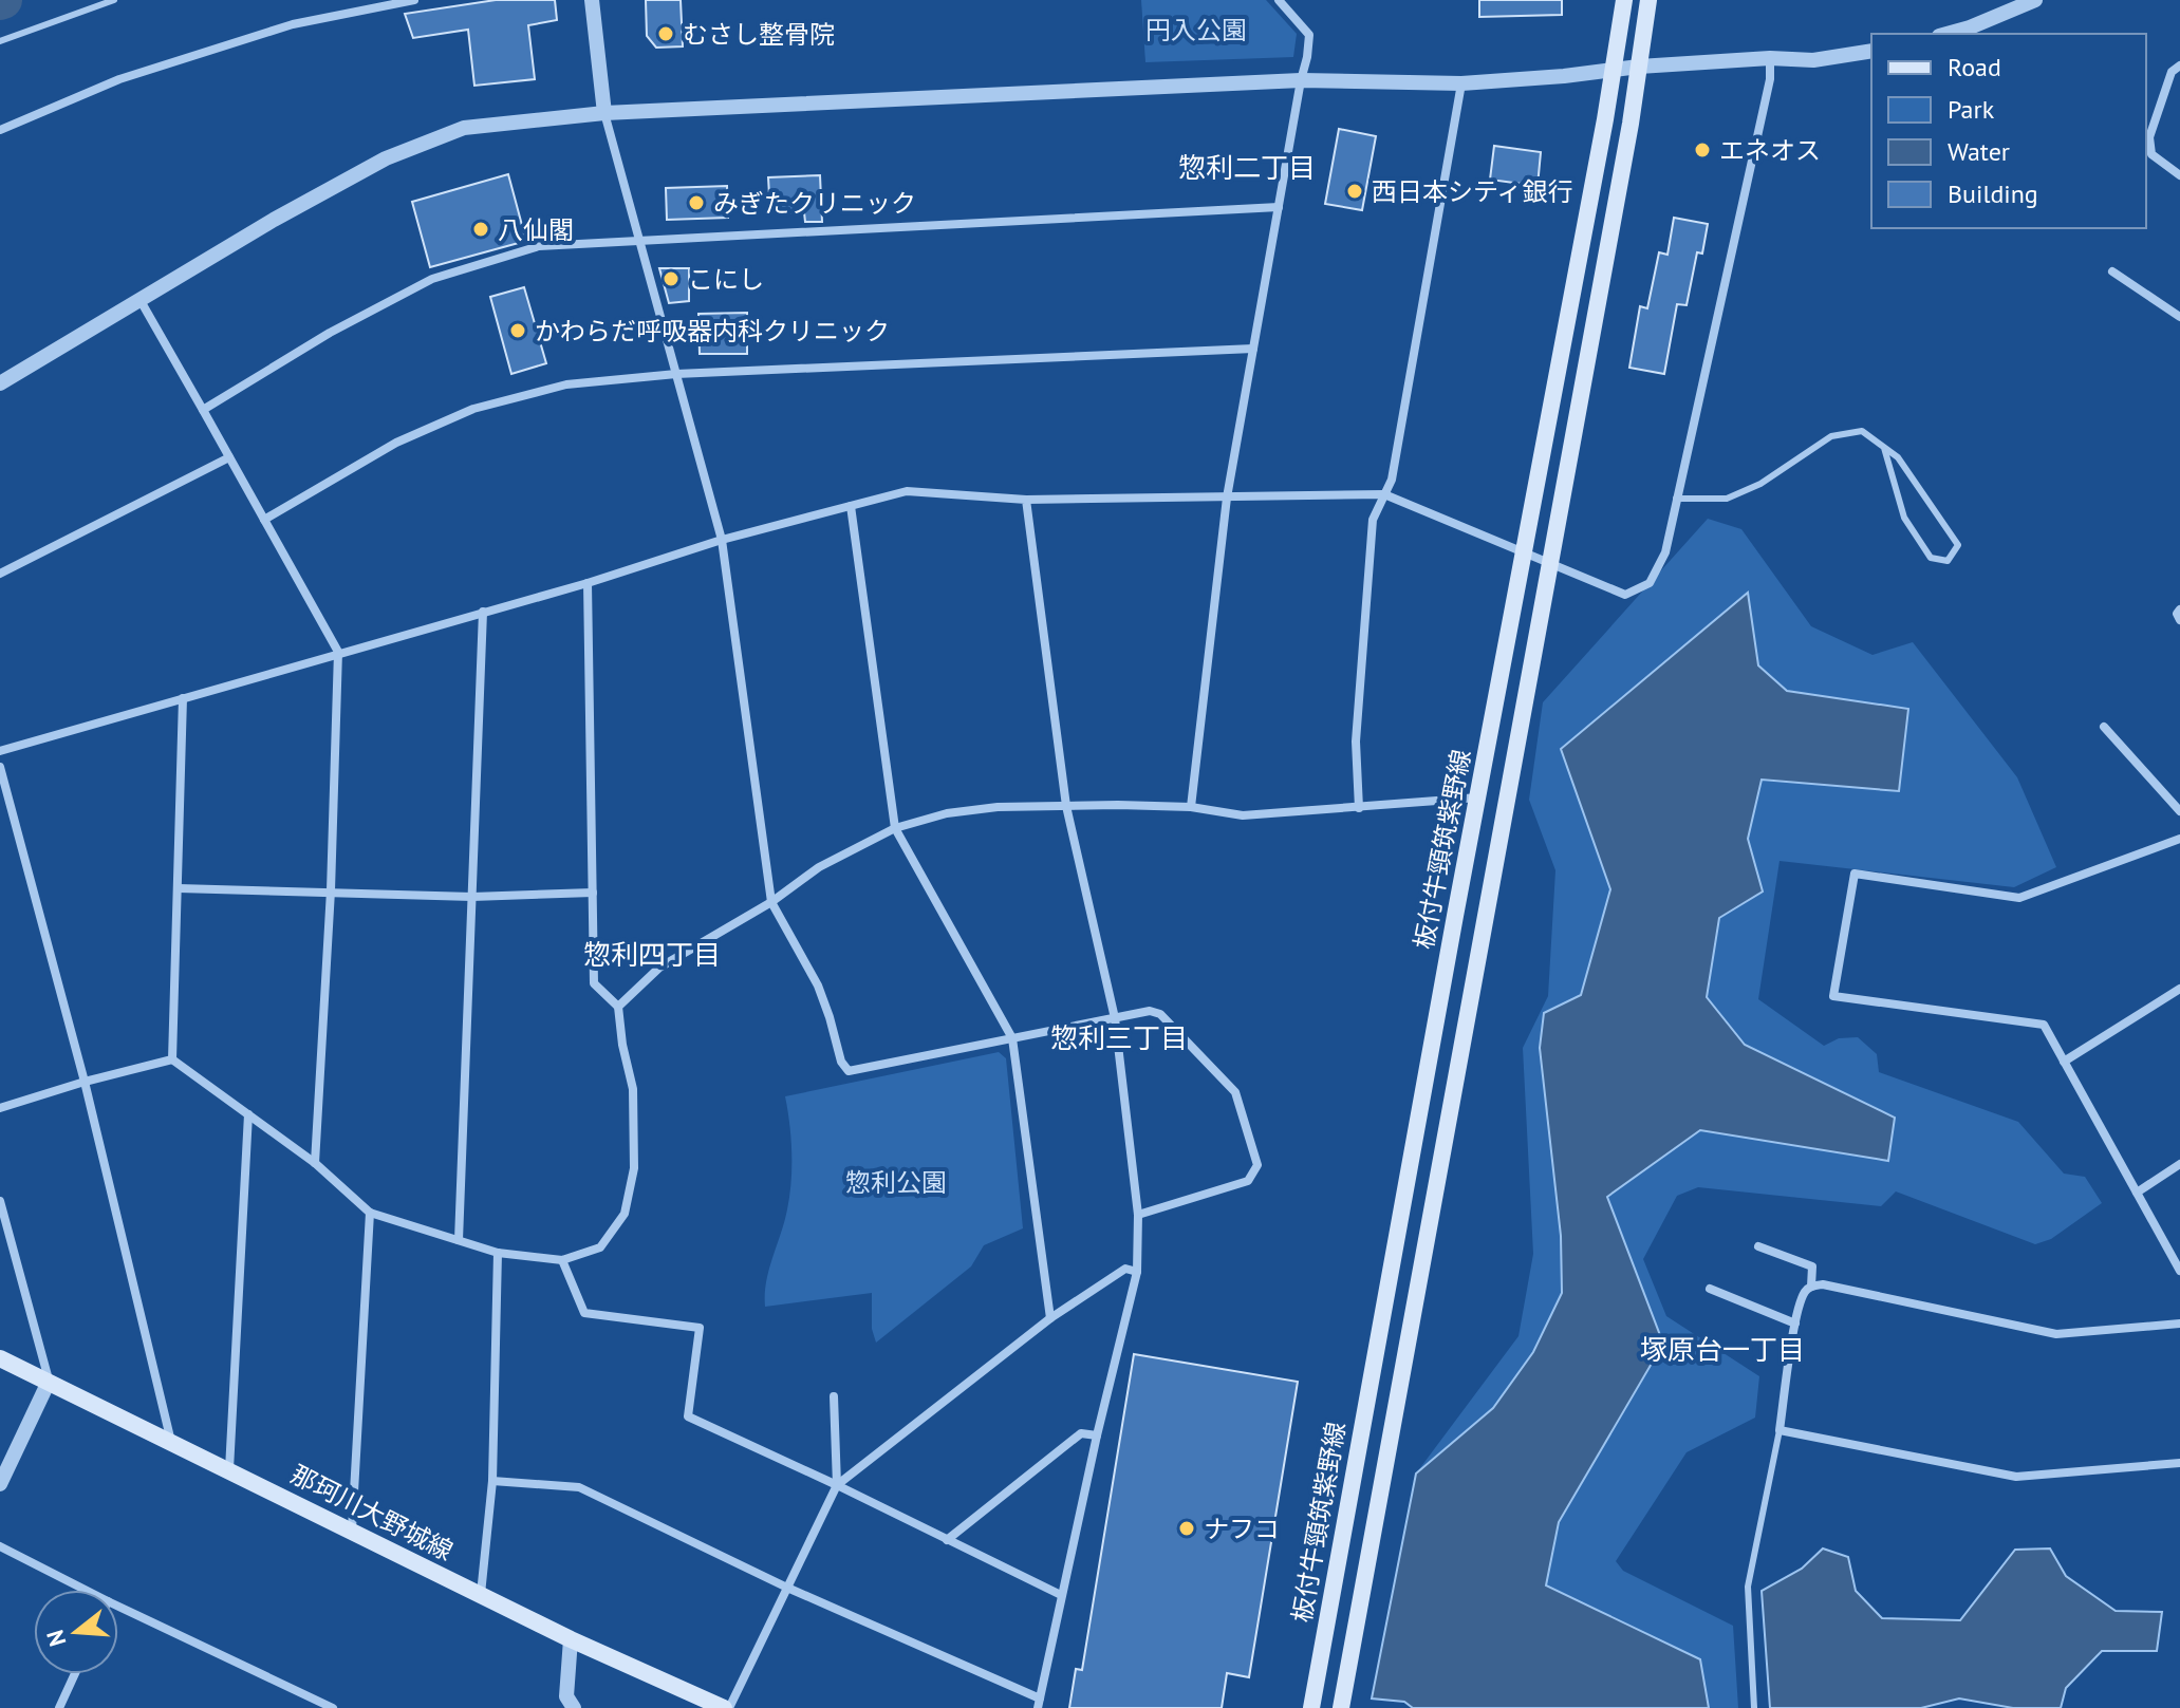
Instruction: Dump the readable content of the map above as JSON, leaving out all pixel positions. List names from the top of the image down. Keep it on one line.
{"streets":{"main road":["板付牛頸筑紫野線","那珂川大野城線"]},"districts":["惣利二丁目","惣利四丁目","惣利三丁目","塚原台一丁目"],"parks":["円入公園","惣利公園"],"places":["むさし整骨院","エネオス","西日本シティ銀行","みぎたクリニック","八仙閣","こにし","かわらだ呼吸器内科クリニック","ナフコ"],"legend":["Road","Park","Water","Building"],"north":"left"}
